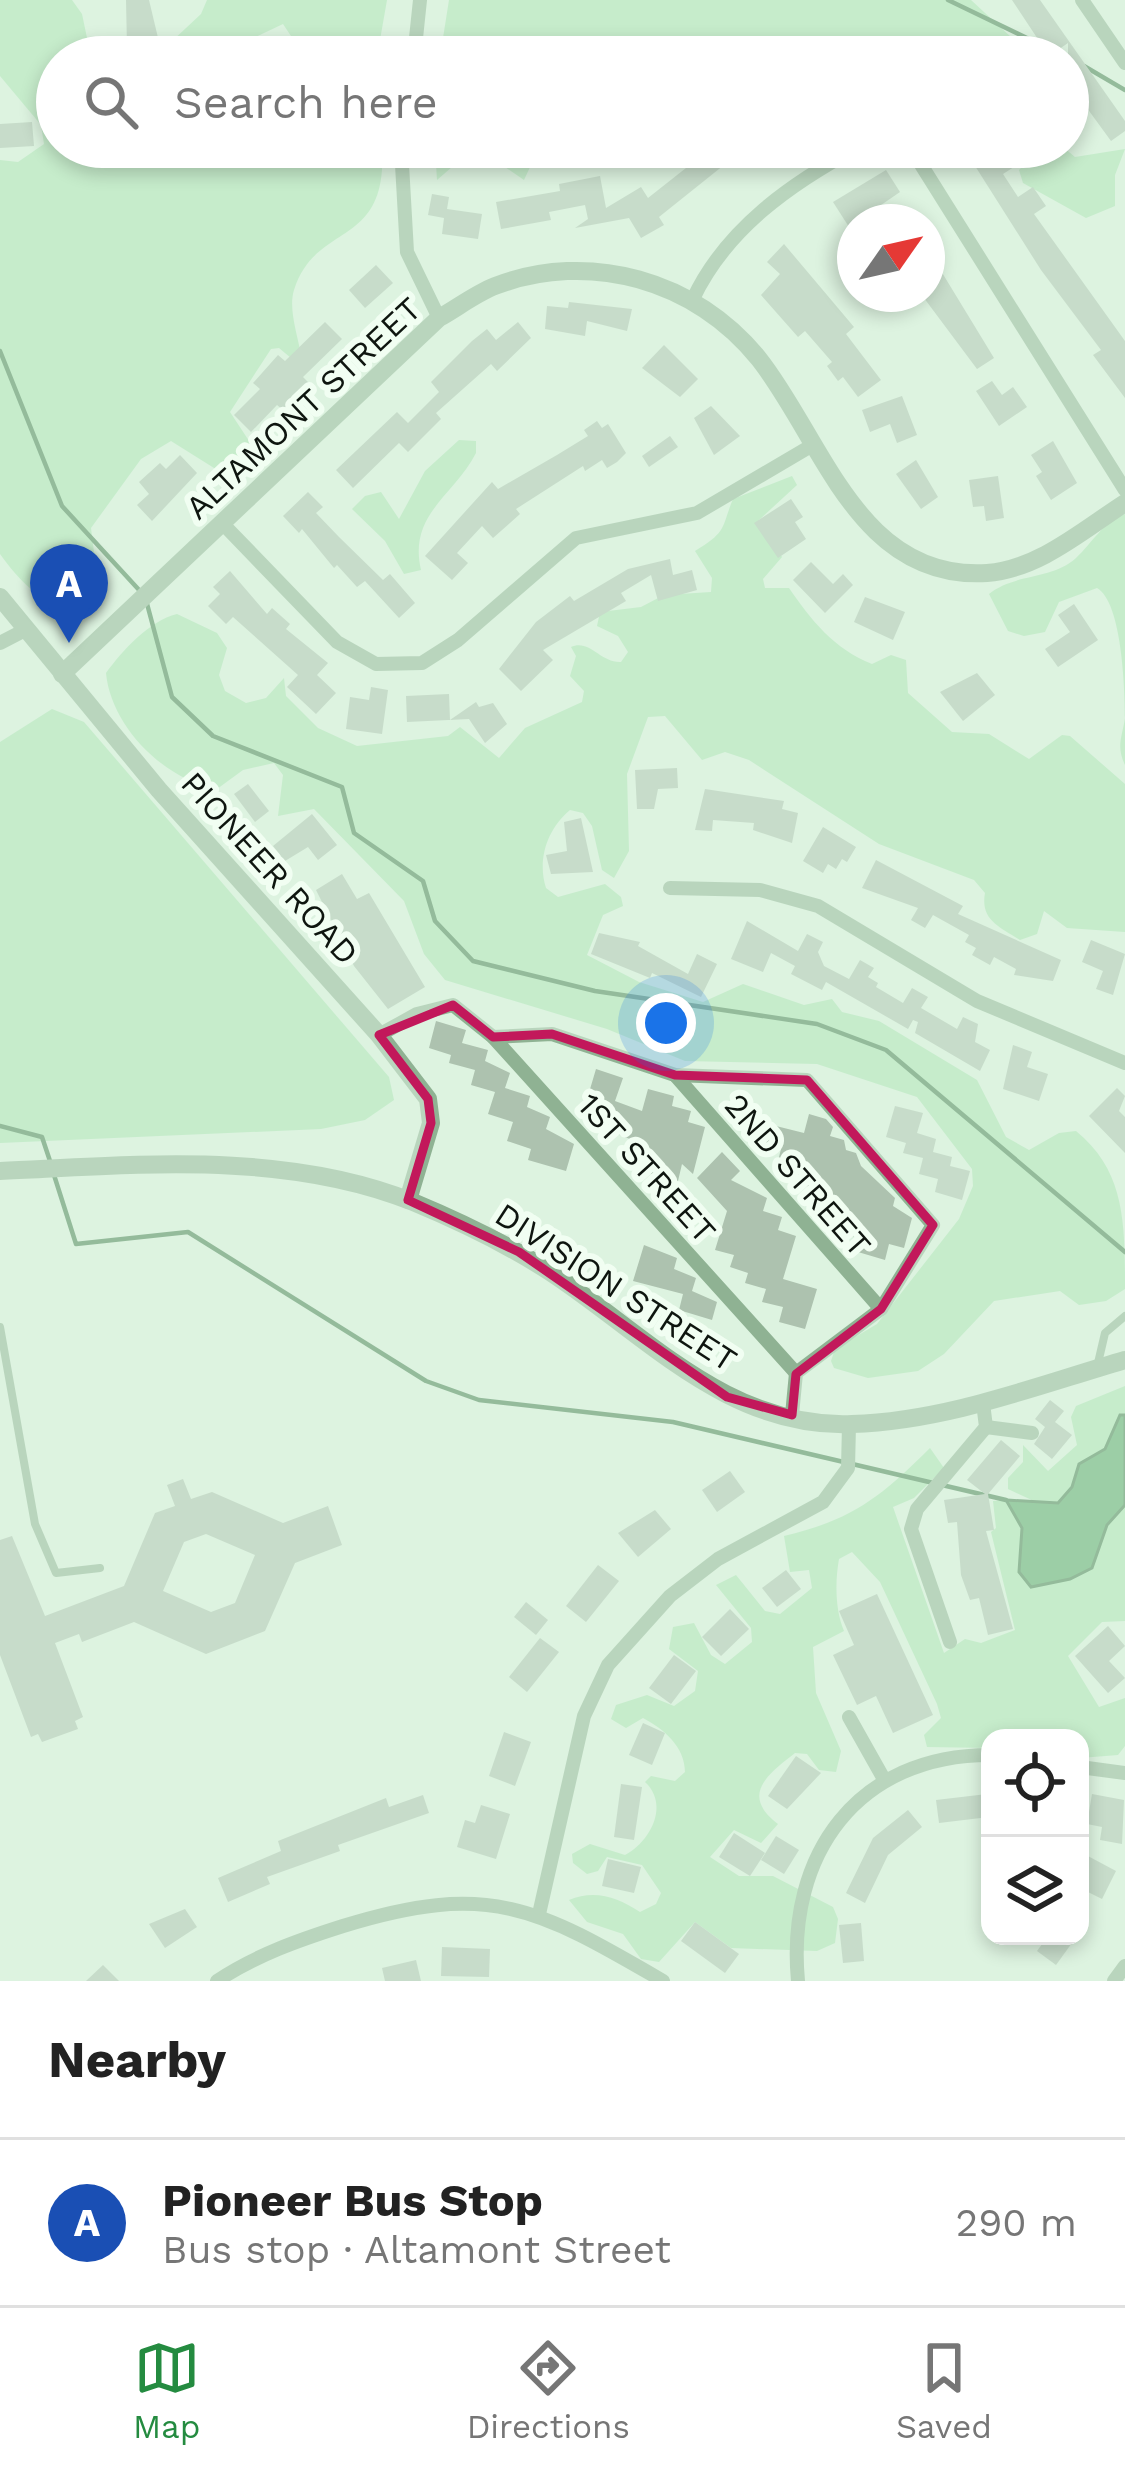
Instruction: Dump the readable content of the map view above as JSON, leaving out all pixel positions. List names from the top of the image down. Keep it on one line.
{"streets":{"street":["ALTAMONT STREET","PIONEER ROAD","1ST STREET","2ND STREET","DIVISION STREET"]},"crossings":[["ALTAMONT STREET","PIONEER ROAD"],["PIONEER ROAD","1ST STREET"],["PIONEER ROAD","DIVISION STREET"]],"north":"top right","page":{"search":"Search here","pins":"A","heading":"Nearby","list":[{"mark":"A","name":"Pioneer Bus Stop","note":"Bus stop · Altamont Street","value":"290 m"}],"nav":["Map","Directions","Saved"]}}
